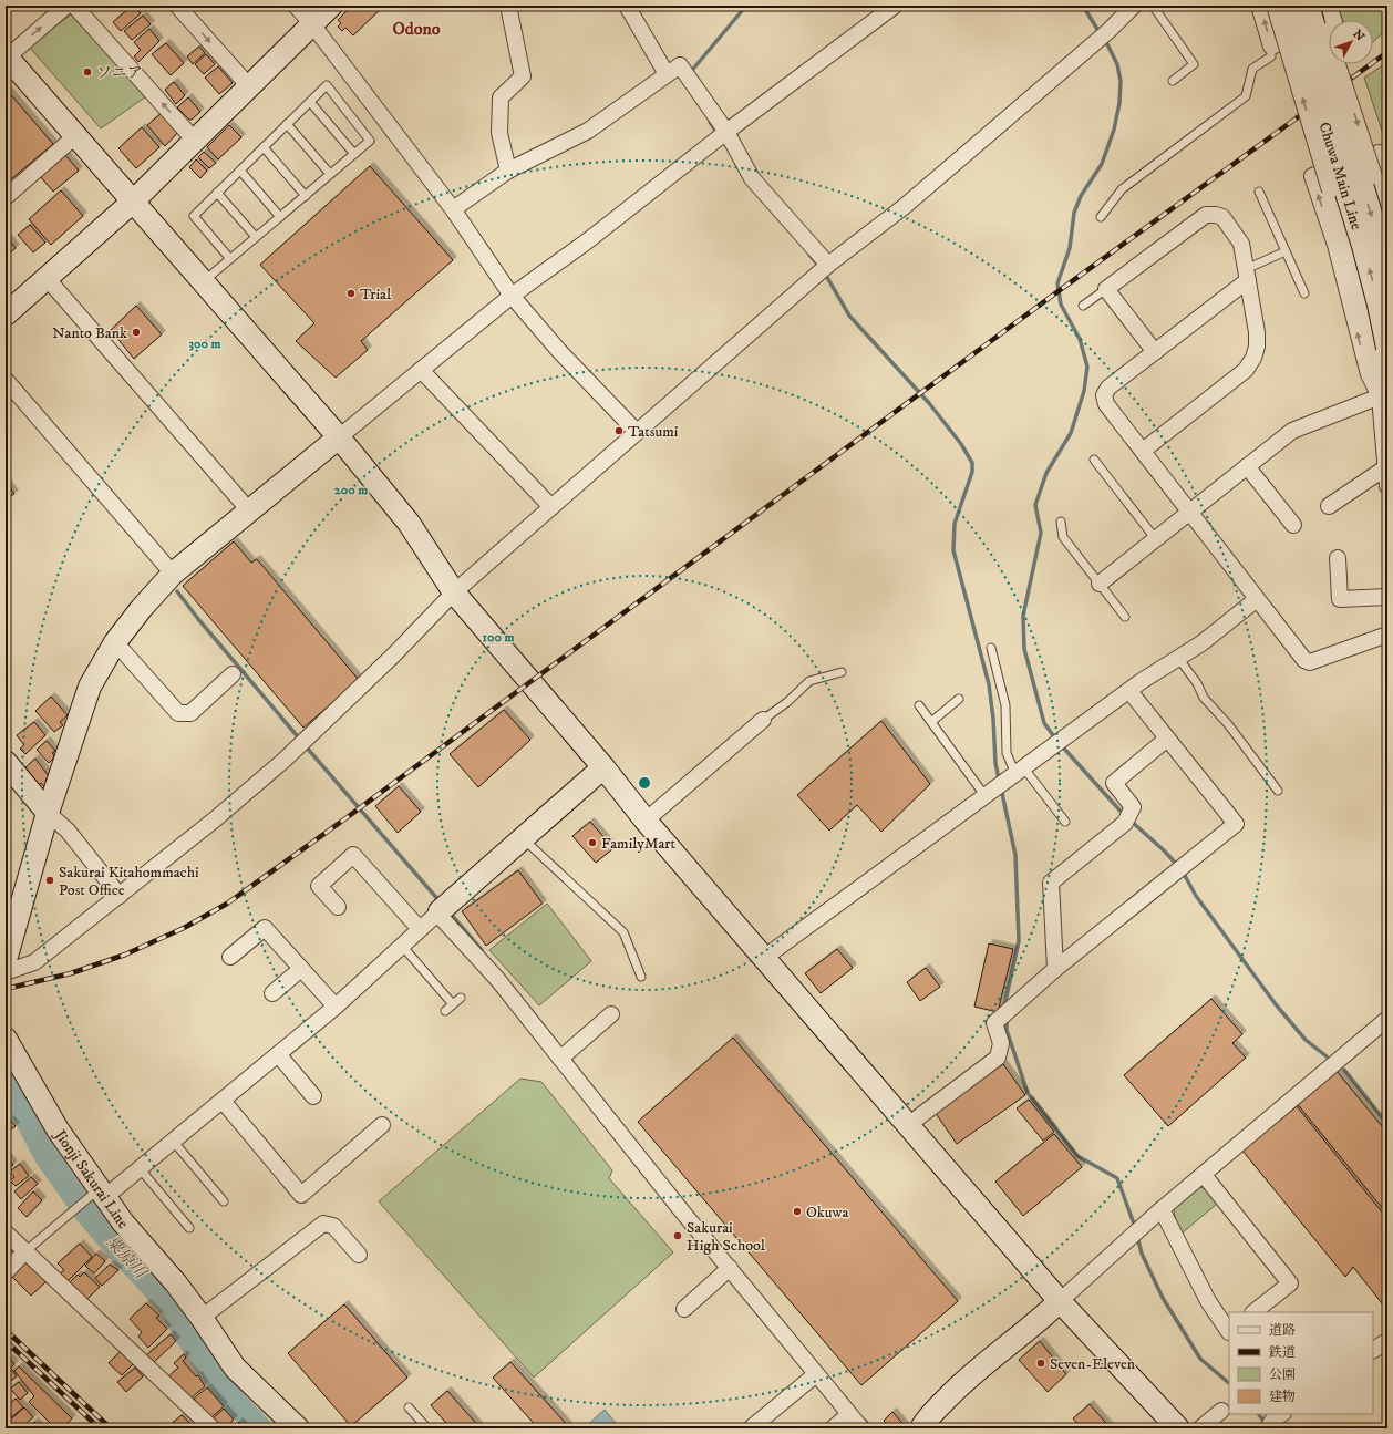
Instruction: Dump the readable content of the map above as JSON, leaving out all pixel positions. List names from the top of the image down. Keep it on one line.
{"streets":{"street":["Chuwa Main Line","Jionji Sakurai Line"]},"districts":["Odono"],"water":["粟原川"],"places":["ソニア","Trial","Nanto Bank","Tatsumi","FamilyMart","Sakurai Kitahommachi Post Office","Okuwa","Sakurai High School","Seven-Eleven"],"legend":["道路","鉄道","公園","建物"],"north":"top right","rings":["300 m","200 m","100 m"]}
